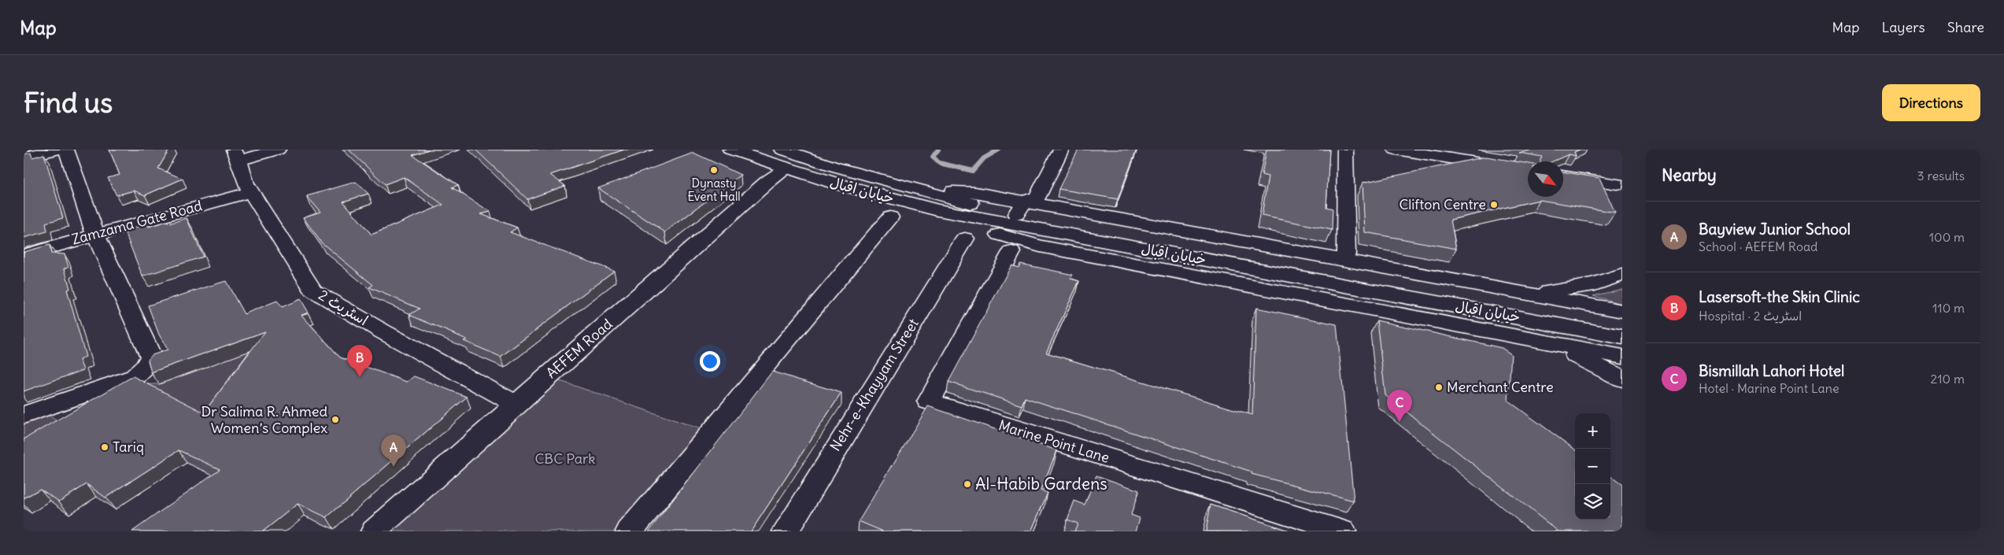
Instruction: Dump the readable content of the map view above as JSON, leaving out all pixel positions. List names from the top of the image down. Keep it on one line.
{"streets":{"street":["خیابان اقبال","Zamzama Gate Road","اسٹریٹ 2","AEFEM Road","Nehr-e-Khayyam Street","Marine Point Lane"]},"crossings":[["خیابان اقبال","AEFEM Road"],["Zamzama Gate Road","اسٹریٹ 2"],["اسٹریٹ 2","AEFEM Road"]],"parks":["CBC Park"],"places":["Dynasty Event Hall","Clifton Centre","Merchant Centre","Dr Salima R. Ahmed Women’s Complex","Tariq","Al-Habib Gardens"],"north":"bottom right","page":{"header":"Map","nav":["Map","Layers","Share"],"buttons":"Directions","title":"Find us","heading":["Nearby","3 results"],"list":[{"mark":"A","name":"Bayview Junior School","note":"School · AEFEM Road","value":"100 m"},{"mark":"B","name":"Lasersoft-the Skin Clinic","note":"Hospital · اسٹریٹ 2","value":"110 m"},{"mark":"C","name":"Bismillah Lahori Hotel","note":"Hotel · Marine Point Lane","value":"210 m"}],"pins":["B","C","A"],"map_buttons":["+","−"]}}
